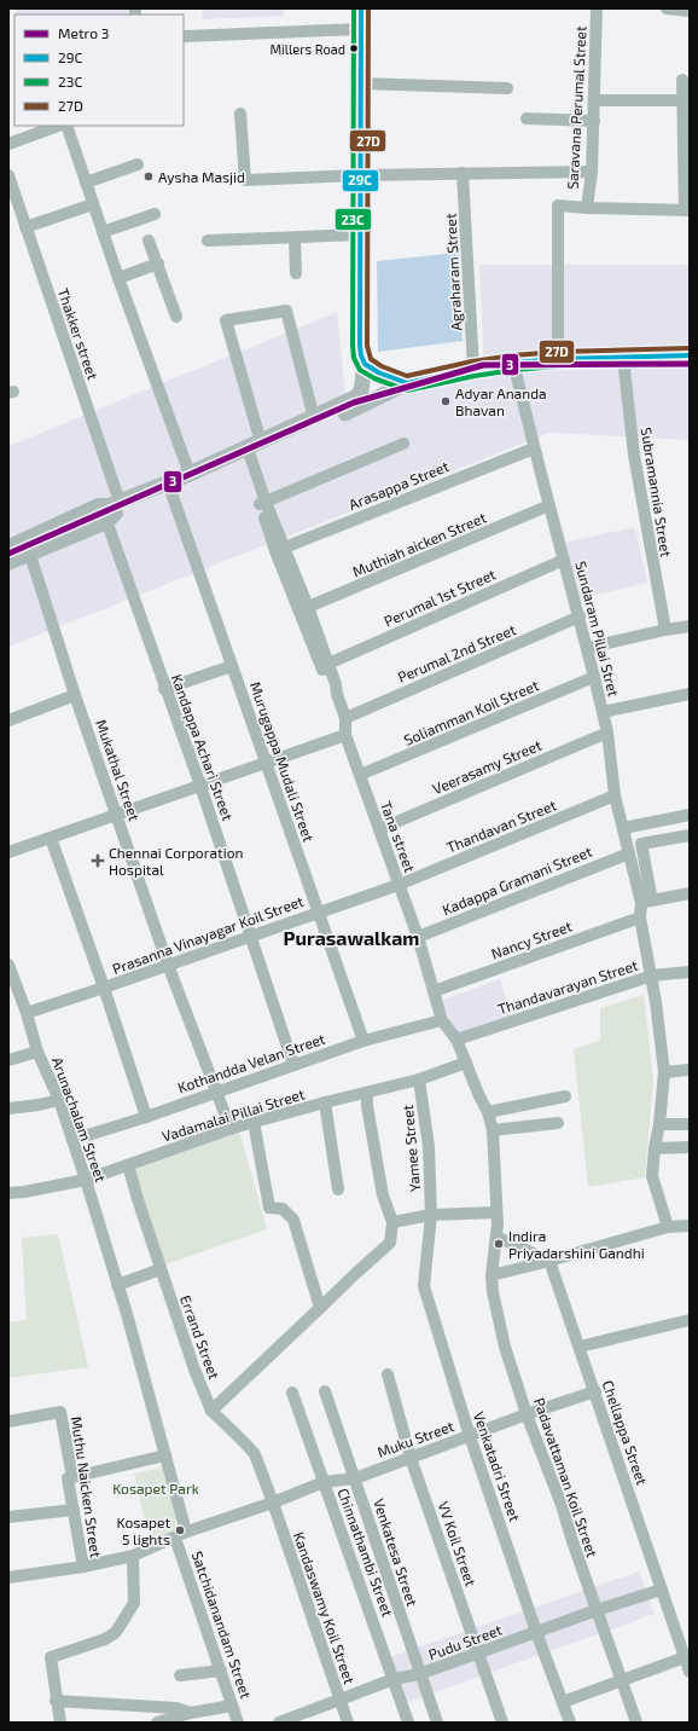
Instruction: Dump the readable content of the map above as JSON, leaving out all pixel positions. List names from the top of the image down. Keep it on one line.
{"streets":{"street":["Saravana Perumal Street","Agraharam Street","Thakker street","Arasappa Street","Subramannia Street","Muthiah aicken Street","Perumal 1st Street","Sundaram Pillai Stret","Perumal 2nd Street","Soliamman Koil Street","Kandappa Achari Street","Murugappa Mudali Street","Veerasamy Street","Mukathal Street","Thandavan Street","Tana street","Kadappa Gramani Street","Prasanna Vinayagar Koil Street","Nancy Street","Thandavarayan Street","Kothandda Velan Street","Vadamalai Pillai Street","Arunachalam Street","Yamee Street","Errand Street","Chellappa Street","Muku Street","Venkatadri Street","Padavattaman Koil Street","Muthu Naicken Street","VV Koil Street","Chinnathambi Street","Venkatesa Street","Kandaswamy Koil Street","Satchidanandam Street","Pudu Street"]},"crossings":[["Thakker street","Kandappa Achari Street"],["Arasappa Street","Sundaram Pillai Stret"],["Muthiah aicken Street","Sundaram Pillai Stret"],["Muthiah aicken Street","Tana street"],["Perumal 1st Street","Sundaram Pillai Stret"],["Perumal 1st Street","Tana street"],["Sundaram Pillai Stret","Perumal 2nd Street"],["Sundaram Pillai Stret","Soliamman Koil Street"],["Sundaram Pillai Stret","Veerasamy Street"],["Sundaram Pillai Stret","Thandavan Street"],["Sundaram Pillai Stret","Kadappa Gramani Street"],["Perumal 2nd Street","Tana street"],["Soliamman Koil Street","Tana street"],["Kandappa Achari Street","Prasanna Vinayagar Koil Street"],["Kandappa Achari Street","Kothandda Velan Street"],["Murugappa Mudali Street","Prasanna Vinayagar Koil Street"],["Murugappa Mudali Street","Kothandda Velan Street"],["Veerasamy Street","Tana street"],["Mukathal Street","Prasanna Vinayagar Koil Street"],["Mukathal Street","Kothandda Velan Street"],["Mukathal Street","Vadamalai Pillai Street"],["Thandavan Street","Tana street"],["Thandavan Street","Prasanna Vinayagar Koil Street"],["Tana street","Kadappa Gramani Street"],["Tana street","Prasanna Vinayagar Koil Street"],["Tana street","Nancy Street"],["Tana street","Thandavarayan Street"],["Tana street","Kothandda Velan Street"],["Tana street","Vadamalai Pillai Street"],["Tana street","Padavattaman Koil Street"],["Prasanna Vinayagar Koil Street","Arunachalam Street"],["Kothandda Velan Street","Arunachalam Street"],["Vadamalai Pillai Street","Arunachalam Street"],["Vadamalai Pillai Street","Yamee Street"],["Vadamalai Pillai Street","Errand Street"],["Arunachalam Street","Satchidanandam Street"],["Yamee Street","Venkatadri Street"],["Errand Street","Muku Street"],["Errand Street","Kandaswamy Koil Street"],["Chellappa Street","Muku Street"],["Chellappa Street","Pudu Street"],["Muku Street","Venkatadri Street"],["Muku Street","Padavattaman Koil Street"],["Muku Street","VV Koil Street"],["Muku Street","Chinnathambi Street"],["Muku Street","Venkatesa Street"],["Muku Street","Kandaswamy Koil Street"],["Venkatadri Street","Pudu Street"],["Padavattaman Koil Street","Pudu Street"],["VV Koil Street","Pudu Street"],["Chinnathambi Street","Pudu Street"],["Venkatesa Street","Pudu Street"],["Kandaswamy Koil Street","Pudu Street"]],"districts":["Purasawalkam"],"parks":["Kosapet Park"],"places":{"other":["Millers Road","Aysha Masjid","Adyar Ananda Bhavan","Indira Priyadarshini Gandhi","Kosapet 5 lights"],"health":["Chennai Corporation Hospital"]},"lines":["transit line 29C","transit line 23C","transit line 27D","metro line 3"],"legend":["Metro 3","29C","23C","27D"]}
